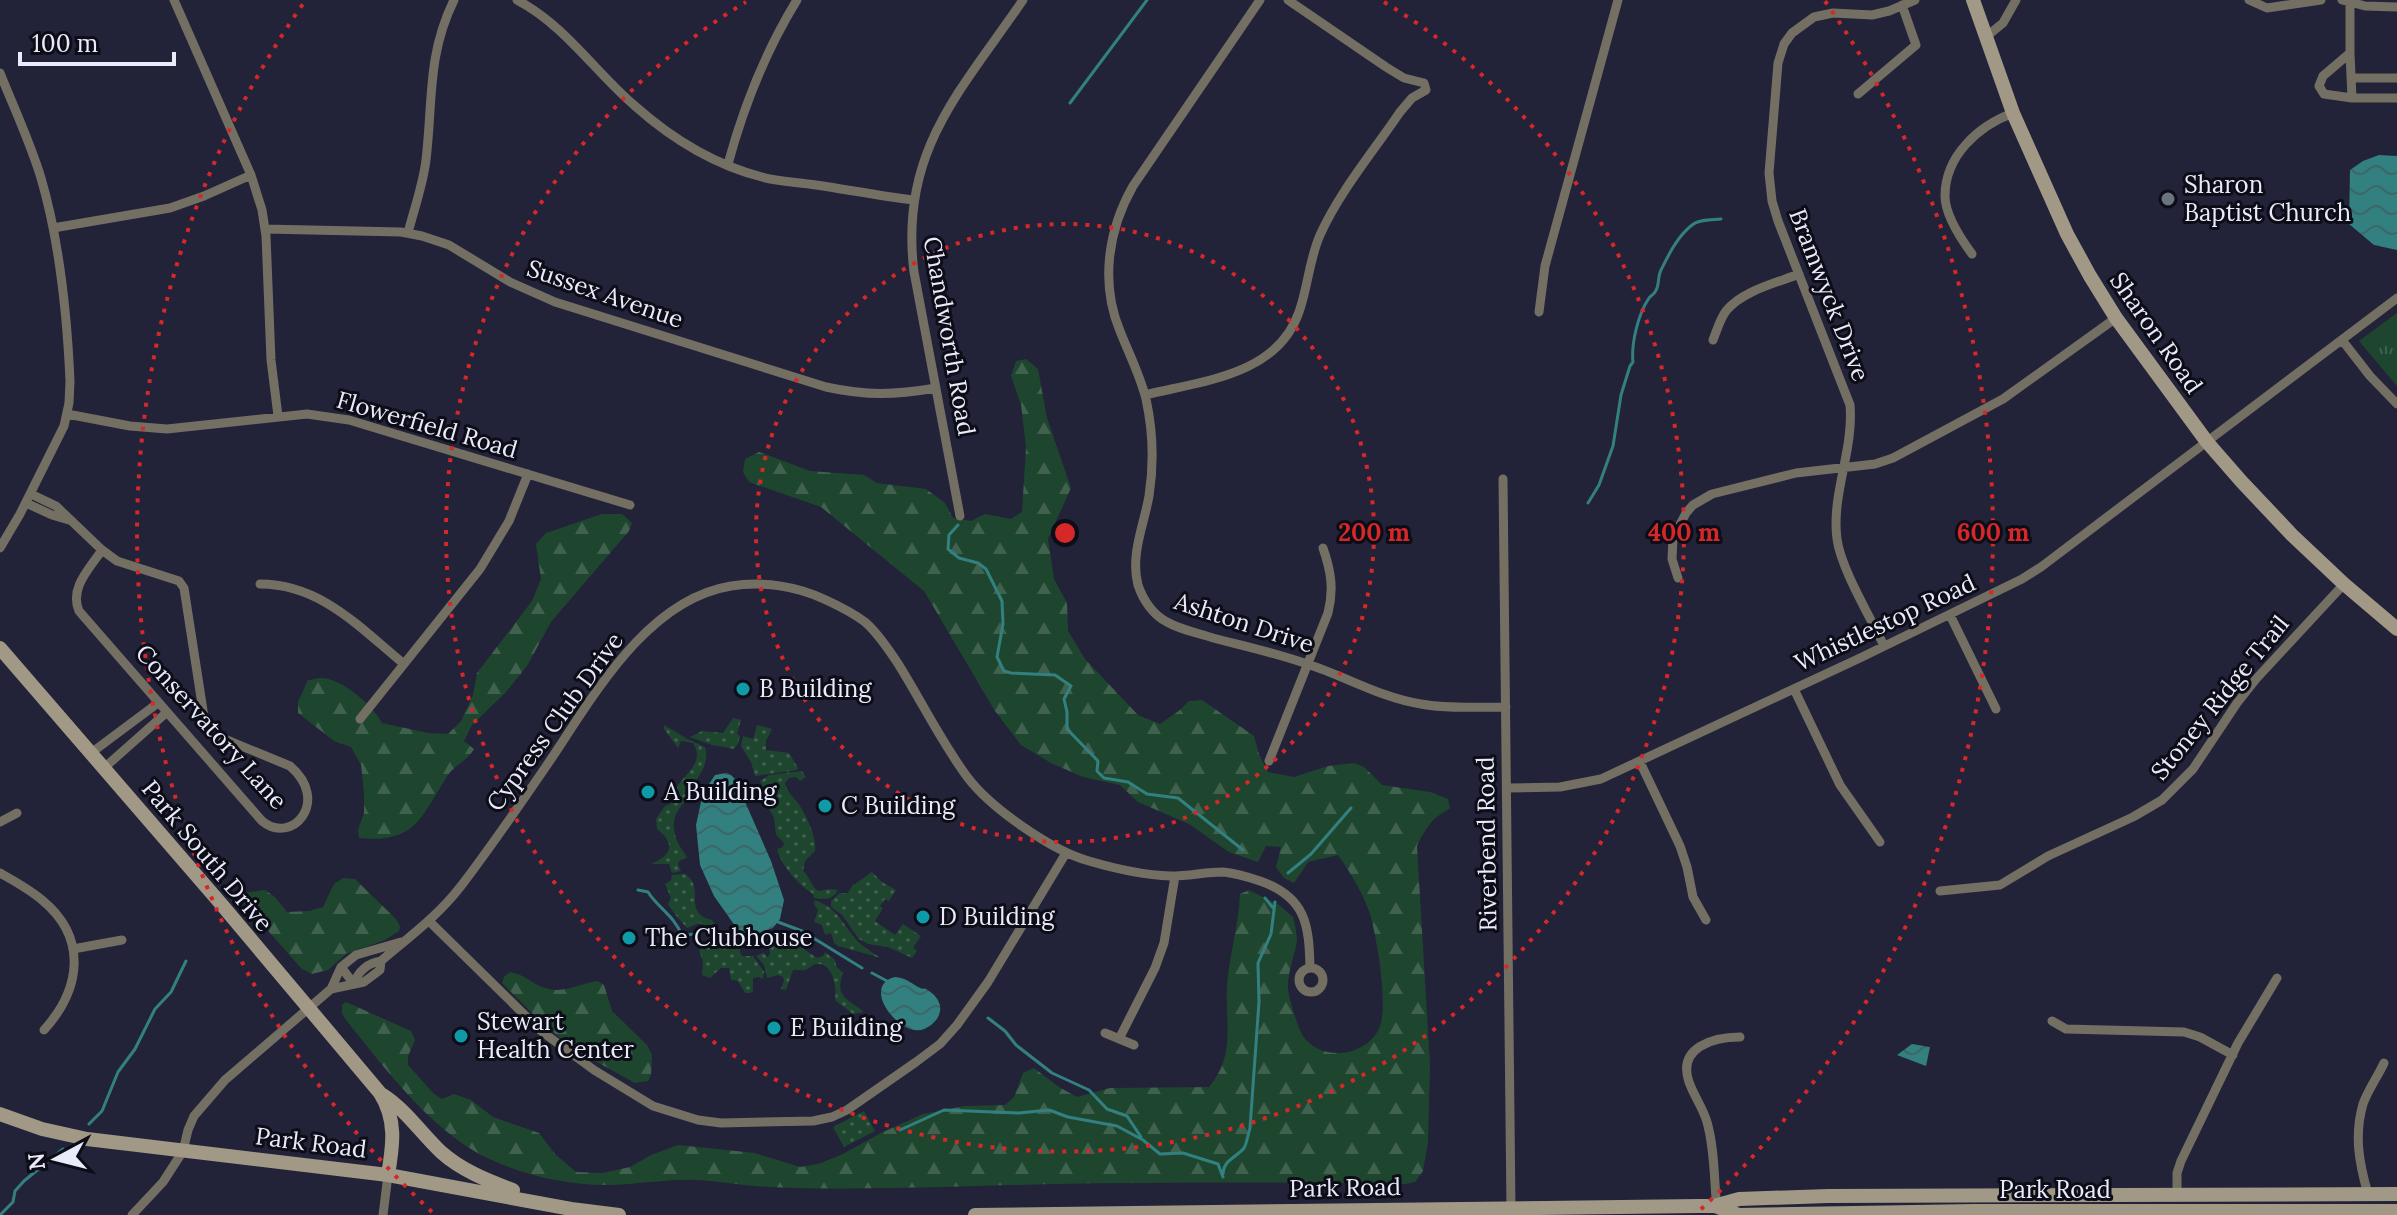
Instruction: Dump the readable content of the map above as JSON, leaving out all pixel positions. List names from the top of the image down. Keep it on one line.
{"streets":{"main road":["Sharon Road","Park South Drive","Park Road"],"street":["Sussex Avenue","Bramwyck Drive","Chandworth Road","Flowerfield Road","Ashton Drive","Whistlestop Road","Stoney Ridge Trail","Cypress Club Drive","Conservatory Lane","Riverbend Road"]},"crossings":[["Sussex Avenue","Chandworth Road"],["Bramwyck Drive","Whistlestop Road"],["Sharon Road","Whistlestop Road"],["Sharon Road","Stoney Ridge Trail"],["Ashton Drive","Riverbend Road"],["Whistlestop Road","Riverbend Road"],["Cypress Club Drive","Park South Drive"],["Cypress Club Drive","Park Road"],["Riverbend Road","Park Road"]],"places":["Sharon Baptist Church","B Building","A Building","C Building","D Building","The Clubhouse","E Building","Stewart Health Center"],"scale_bar":"100 m","north":"left","rings":["200 m","400 m","600 m"]}
